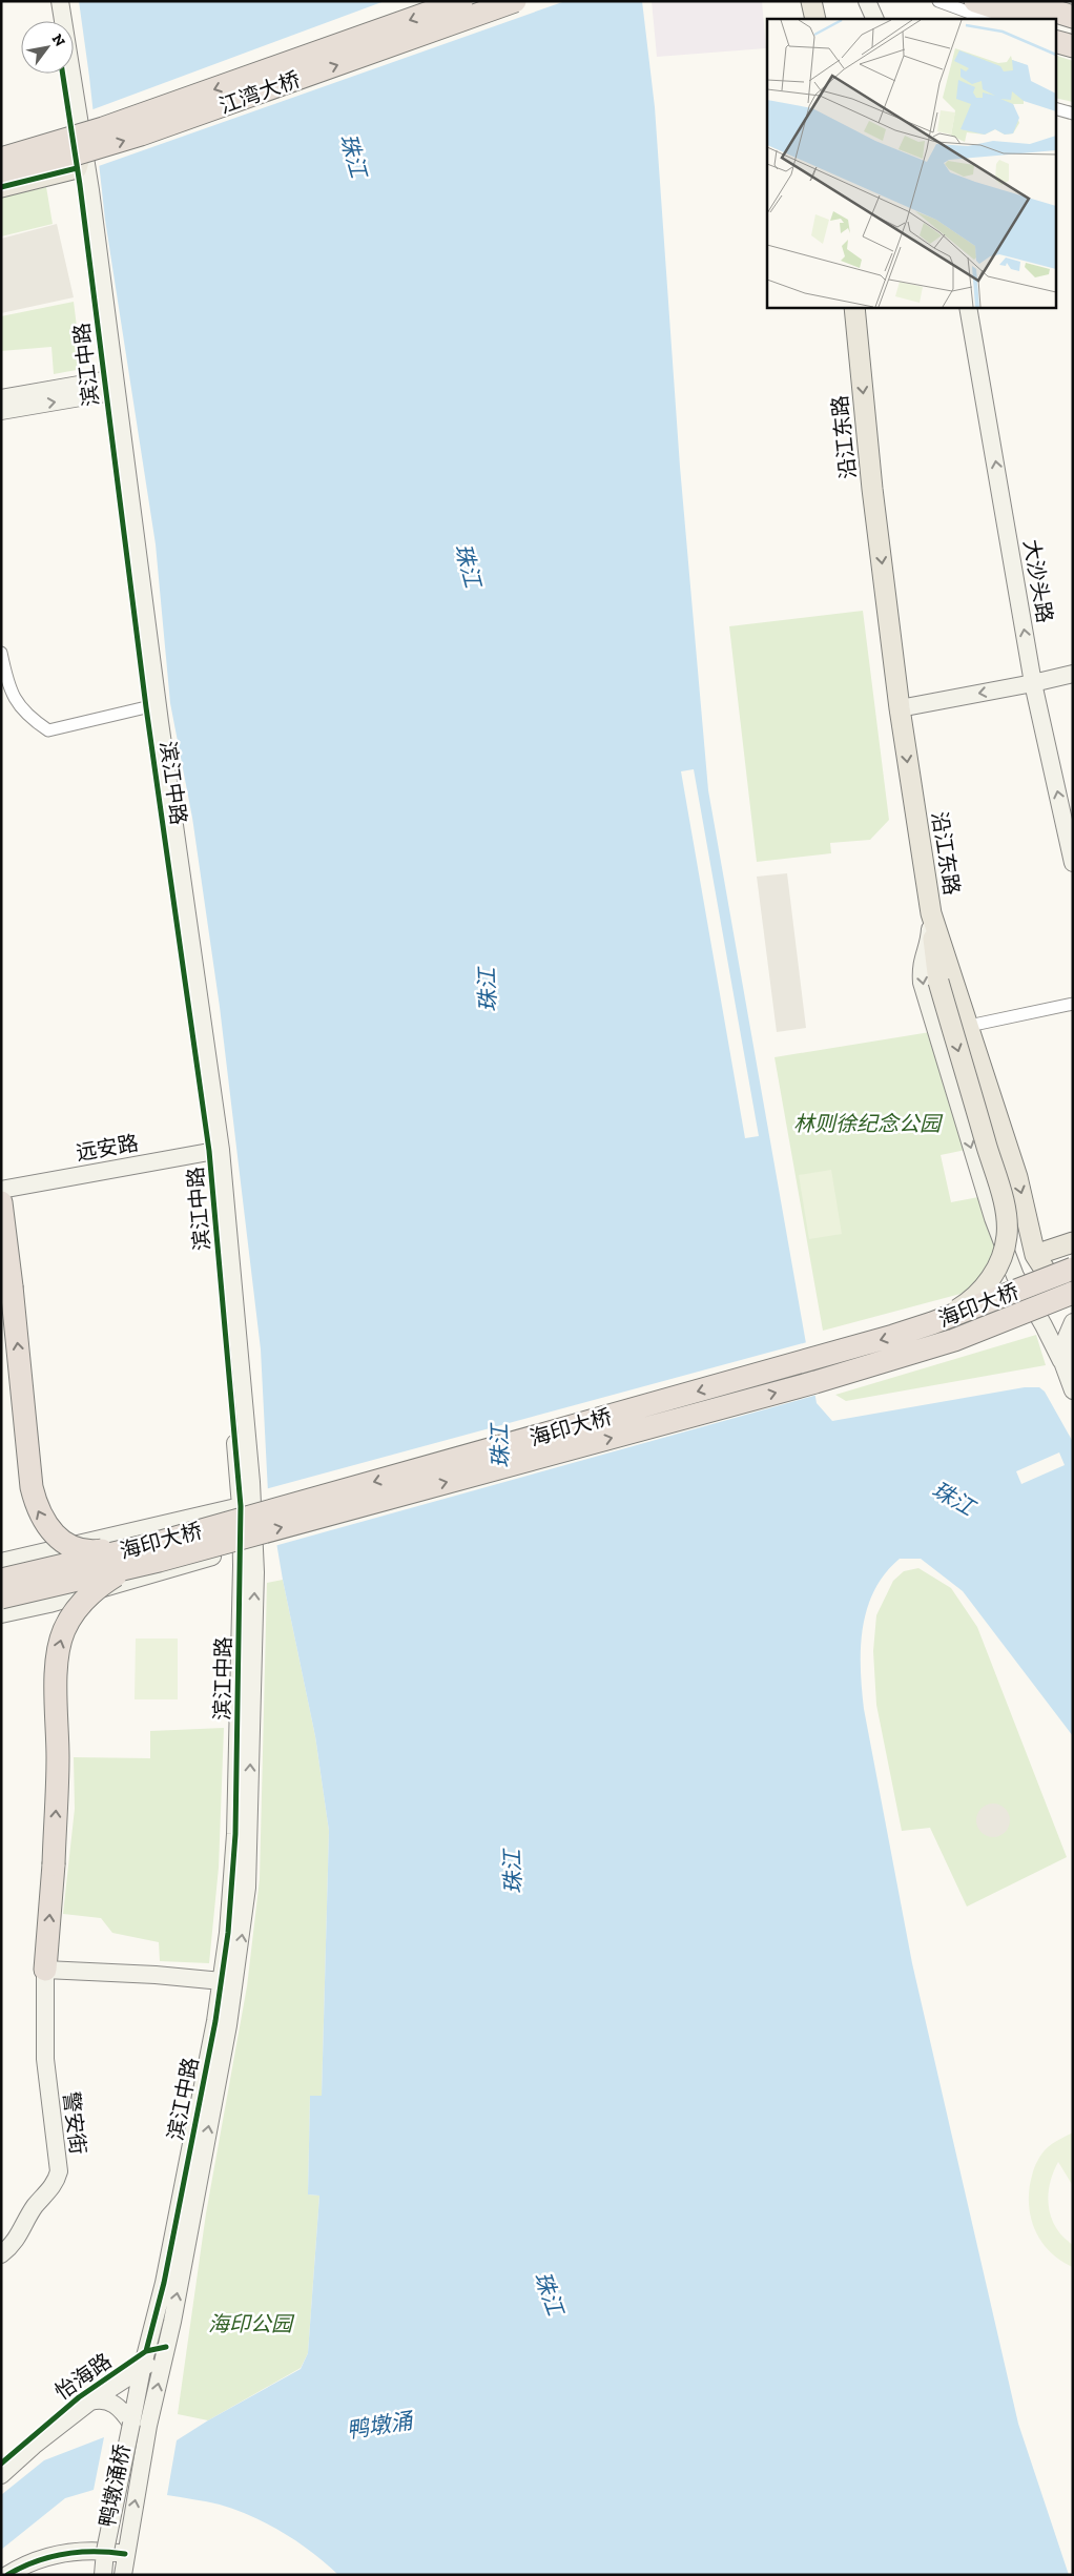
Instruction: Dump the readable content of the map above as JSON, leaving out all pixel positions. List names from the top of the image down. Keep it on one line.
{"streets":{"highway":["江湾大桥","海印大桥"],"main road":["滨江中路","沿江东路","大沙头路","远安路","警安街","怡海路","鸭墩涌桥"]},"crossings":[["滨江中路","远安路"],["滨江中路","怡海路"],["滨江中路","鸭墩涌桥"]],"one_way":["沿江东路","大沙头路"],"water":["珠江","鸭墩涌"],"parks":["林则徐纪念公园","海印公园"],"north":"top right"}
